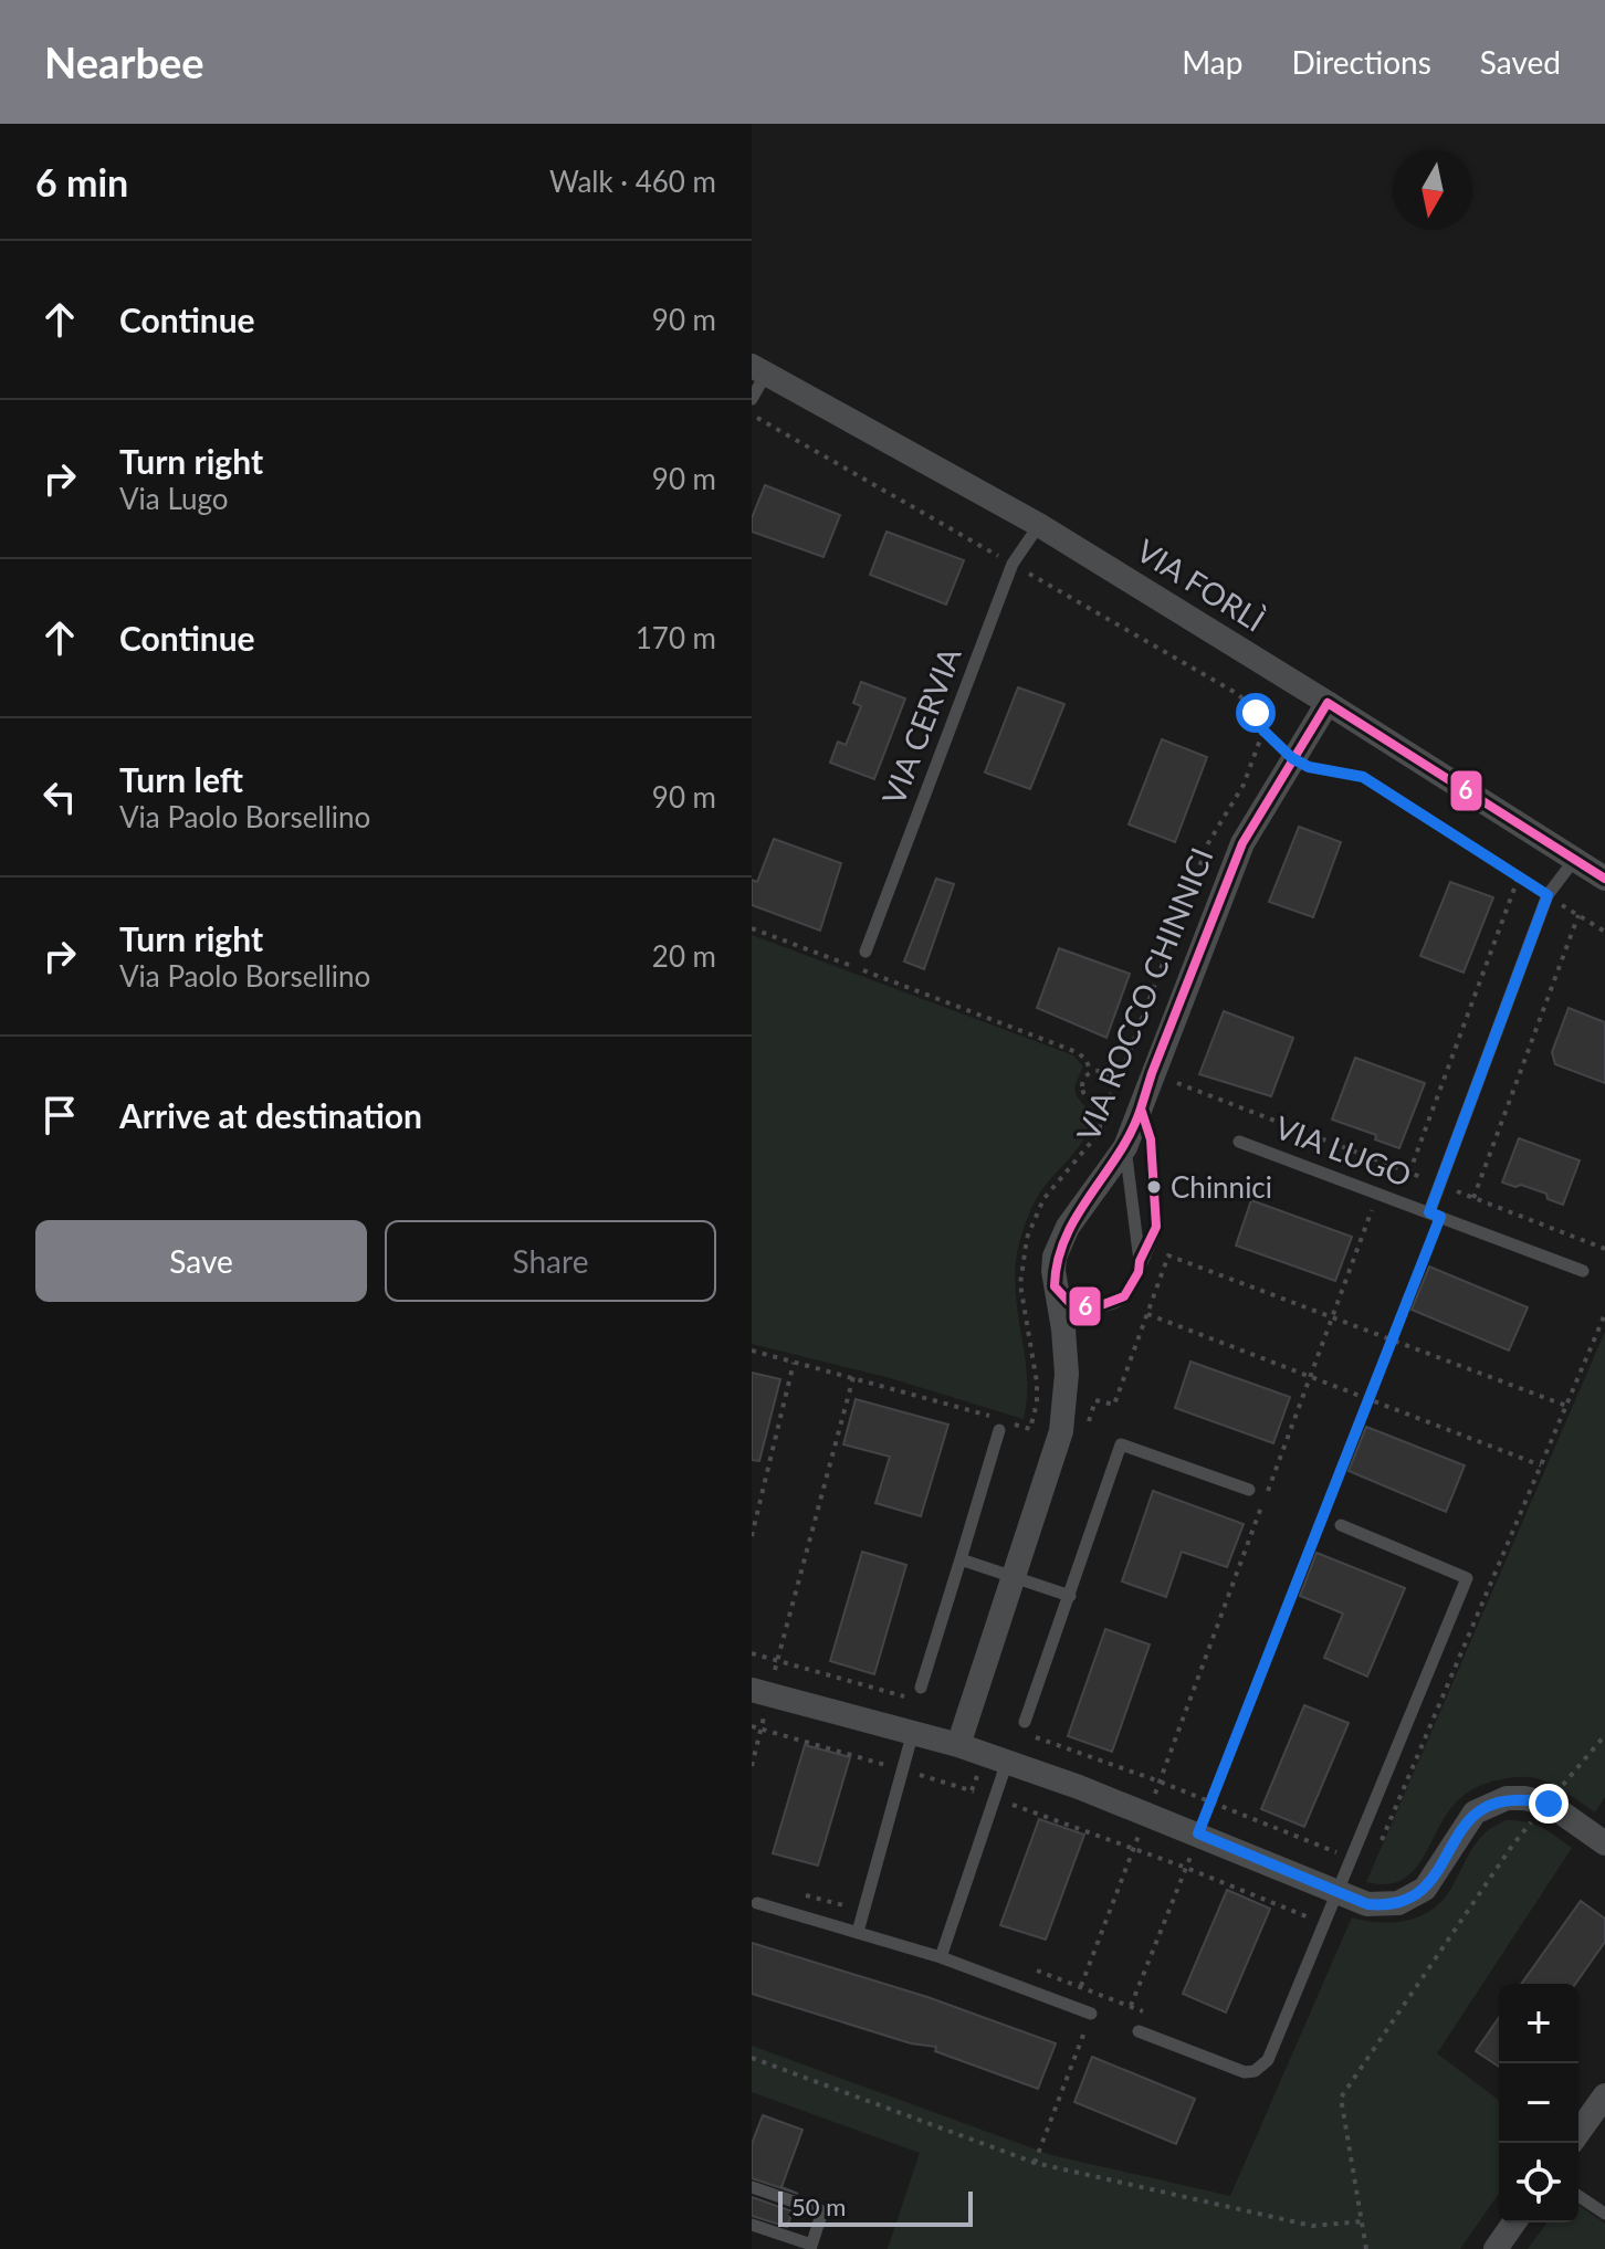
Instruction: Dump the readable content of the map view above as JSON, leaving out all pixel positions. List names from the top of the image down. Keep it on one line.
{"streets":{"street":["VIA FORLÌ","VIA ROCCO CHINNICI"],"lane":["VIA CERVIA","VIA LUGO"]},"crossings":[["VIA FORLÌ","VIA CERVIA"],["VIA FORLÌ","VIA ROCCO CHINNICI"],["VIA FORLÌ","VIA LUGO"]],"places":["Chinnici"],"lines":["transit line 6"],"scale_bar":"50 m","north":"bottom","page":{"header":"Nearbee","nav":["Map","Directions","Saved"],"heading":["6 min","Walk · 460 m"],"list":[["Continue","90 m"],["Turn right","Via Lugo","90 m"],["Continue","170 m"],["Turn left","Via Paolo Borsellino","90 m"],["Turn right","Via Paolo Borsellino","20 m"],"Arrive at destination"],"buttons":["Save","Share"],"map_buttons":["+","−"],"scale":"50 m"}}
